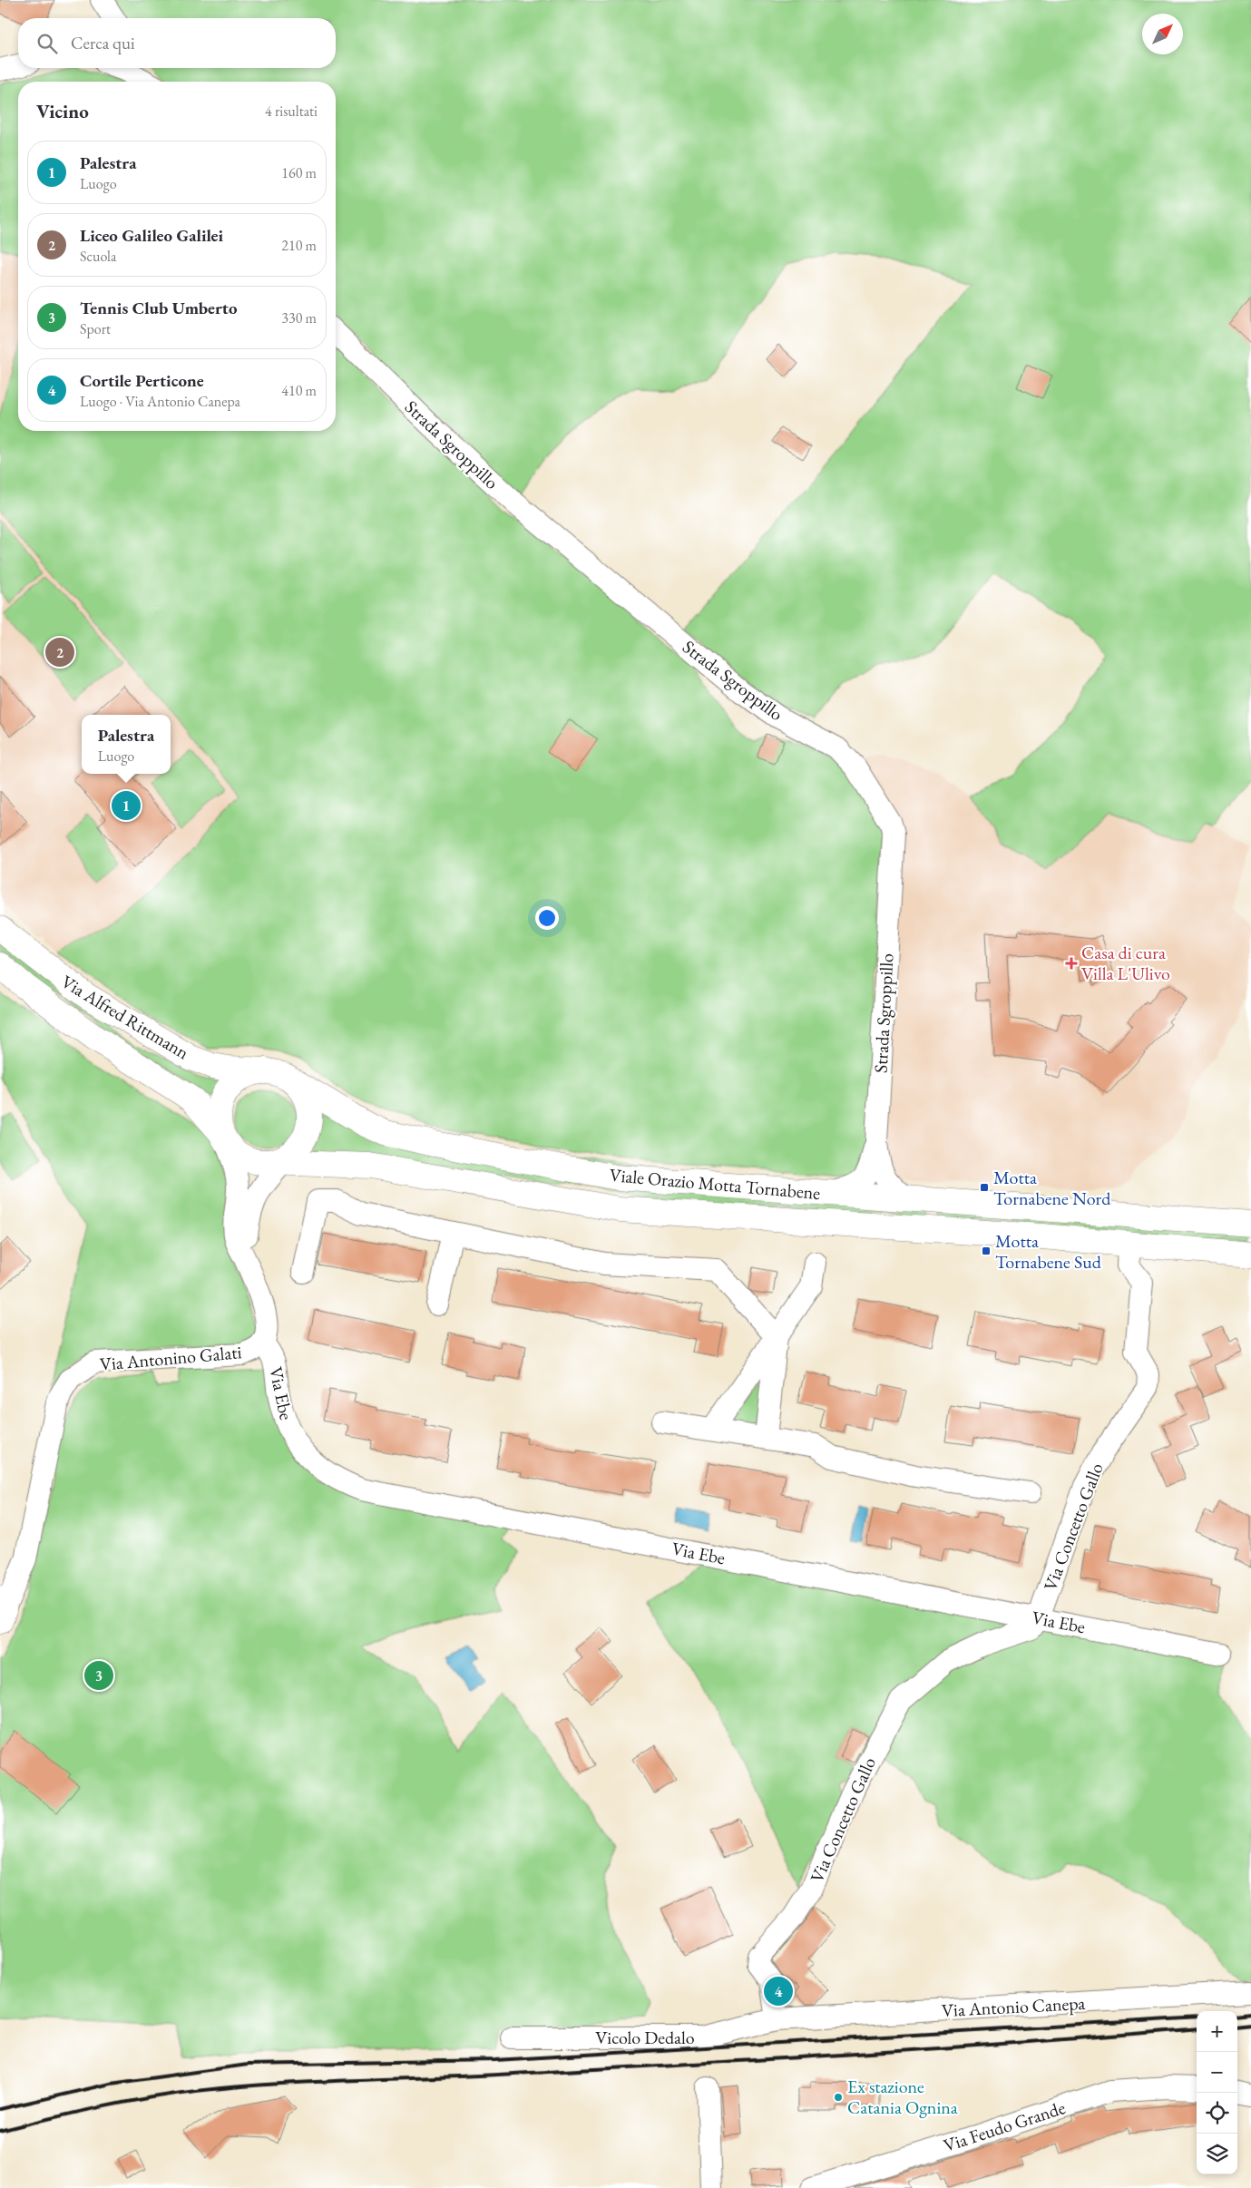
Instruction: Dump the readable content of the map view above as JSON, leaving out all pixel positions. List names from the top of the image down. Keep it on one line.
{"streets":{"main road":["Via Alfred Rittmann","Viale Orazio Motta Tornabene"],"street":["Strada Sgroppillo","Via Antonino Galati","Via Ebe","Via Concetto Gallo","Via Antonio Canepa","Vicolo Dedalo","Via Feudo Grande"]},"crossings":[["Via Alfred Rittmann","Viale Orazio Motta Tornabene"],["Via Alfred Rittmann","Via Antonino Galati"],["Viale Orazio Motta Tornabene","Via Antonino Galati"],["Viale Orazio Motta Tornabene","Via Concetto Gallo"],["Via Antonino Galati","Via Ebe"],["Via Ebe","Via Concetto Gallo"],["Via Concetto Gallo","Via Antonio Canepa"],["Via Concetto Gallo","Vicolo Dedalo"],["Via Antonio Canepa","Vicolo Dedalo"]],"places":{"health":["Casa di cura Villa L'Ulivo"],"transit":["Motta Tornabene Nord","Motta Tornabene Sud"],"other":["Ex stazione Catania Ognina"]},"north":"top right","page":{"search":"Cerca qui","heading":["Vicino","4 risultati"],"list":[{"mark":"1","name":"Palestra","note":"Luogo","value":"160 m"},{"mark":"2","name":"Liceo Galileo Galilei","note":"Scuola","value":"210 m"},{"mark":"3","name":"Tennis Club Umberto","note":"Sport","value":"330 m"},{"mark":"4","name":"Cortile Perticone","note":"Luogo · Via Antonio Canepa","value":"410 m"}],"pins":["2","1","3","4"],"popup":["Palestra","Luogo"],"map_buttons":["+","−"]}}
